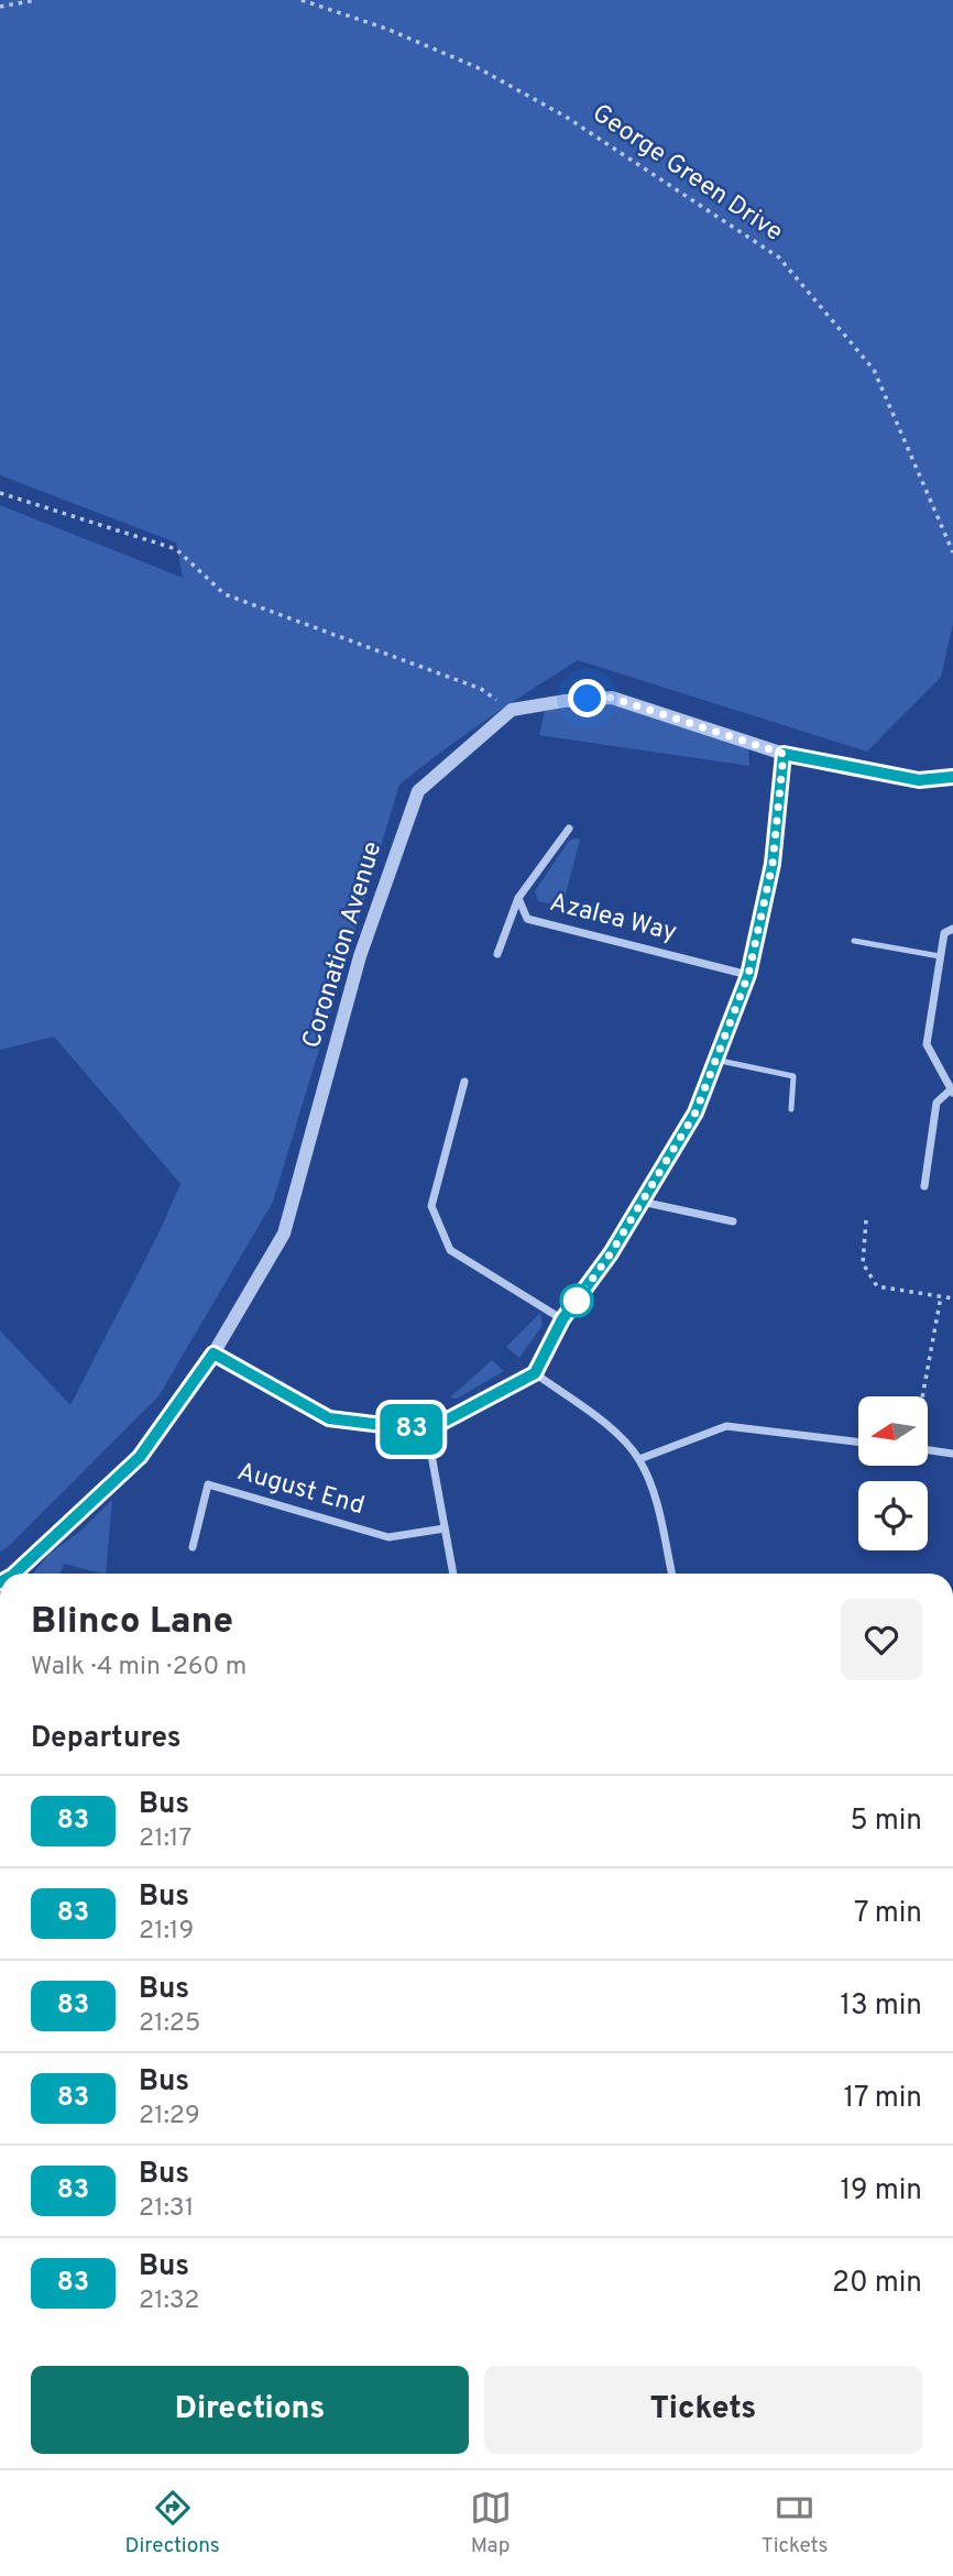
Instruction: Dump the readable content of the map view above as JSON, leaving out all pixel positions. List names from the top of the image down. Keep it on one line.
{"streets":{"street":["Azalea Way","Coronation Avenue","August End"],"path":["George Green Drive"]},"lines":["bus line 83"],"north":"left","page":{"on_map":"83","heading":[["Blinco Lane","Walk · 4 min · 260 m"],"Departures"],"list":[{"mark":"83","name":"Bus","note":"21:17","value":"5 min"},{"mark":"83","name":"Bus","note":"21:19","value":"7 min"},{"mark":"83","name":"Bus","note":"21:25","value":"13 min"},{"mark":"83","name":"Bus","note":"21:29","value":"17 min"},{"mark":"83","name":"Bus","note":"21:31","value":"19 min"},{"mark":"83","name":"Bus","note":"21:32","value":"20 min"}],"buttons":["Directions","Tickets"],"tabs":["Directions","Map","Tickets"]}}
